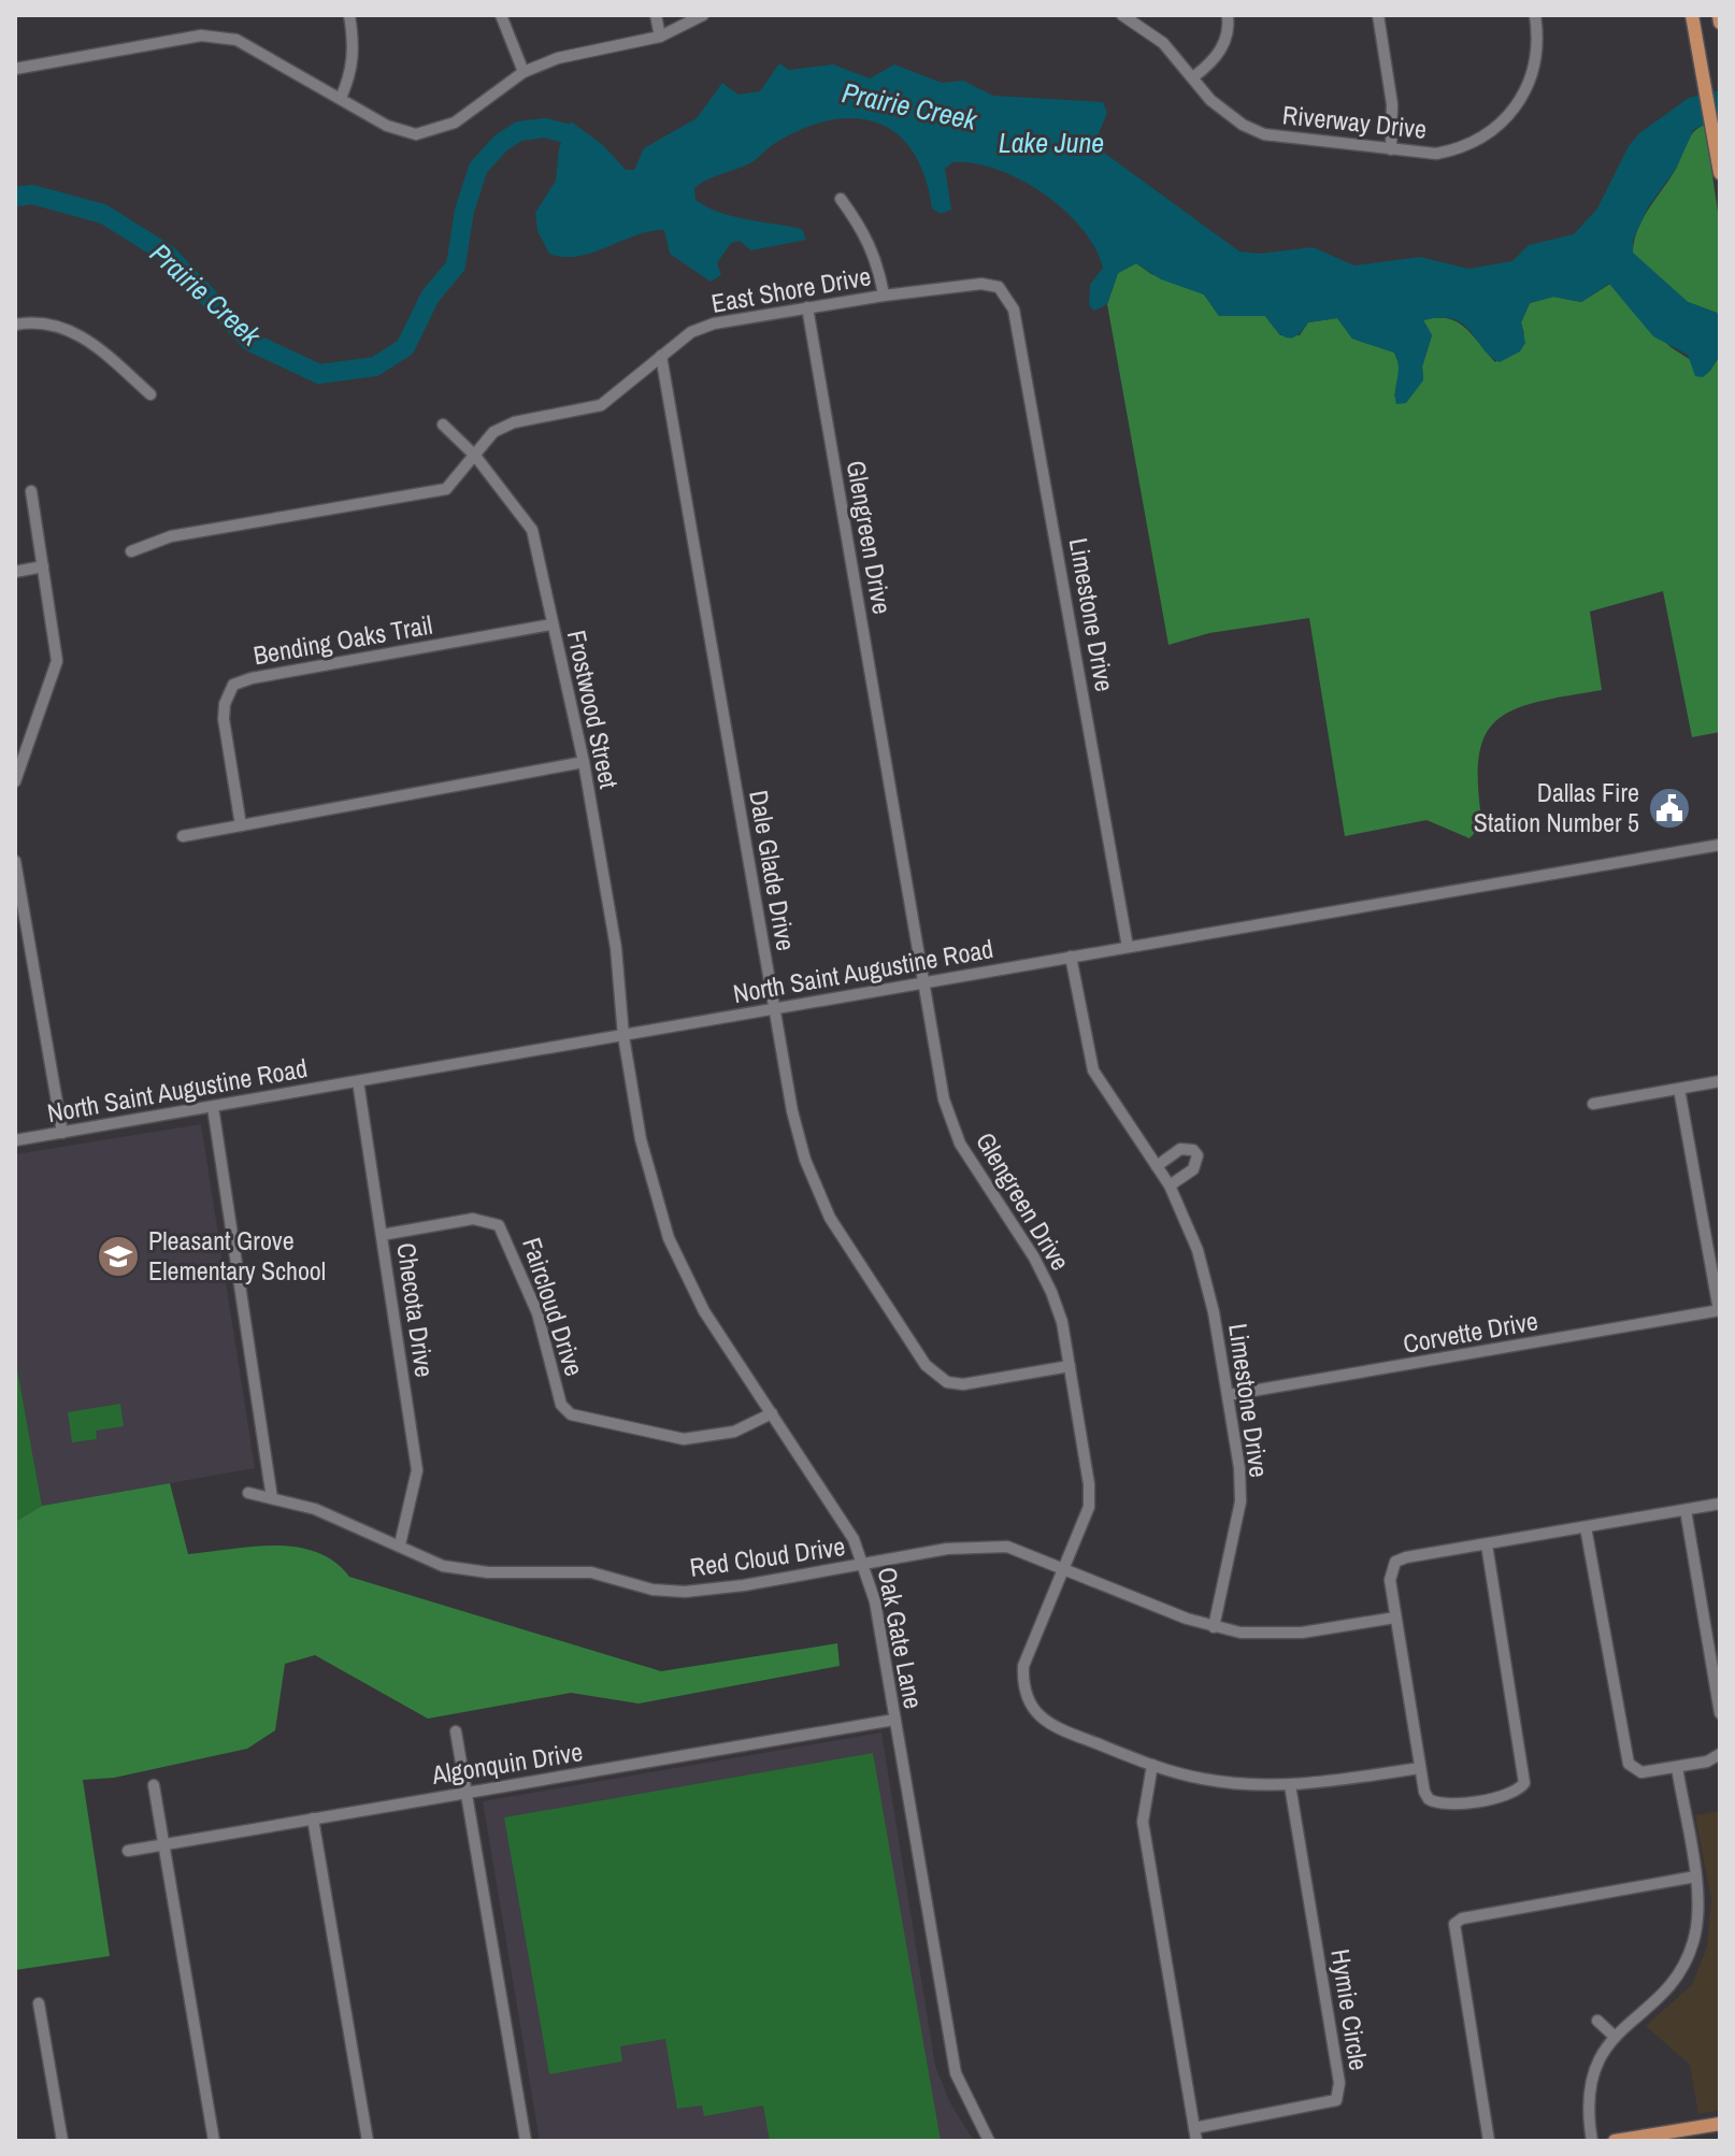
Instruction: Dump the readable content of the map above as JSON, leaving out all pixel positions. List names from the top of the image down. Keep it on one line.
{"streets":{"street":["Riverway Drive","East Shore Drive","Glengreen Drive","Limestone Drive","Bending Oaks Trail","Frostwood Street","Dale Glade Drive","North Saint Augustine Road","Faircloud Drive","Checota Drive","Corvette Drive","Red Cloud Drive","Oak Gate Lane","Algonquin Drive","Hymie Circle"]},"crossings":[["East Shore Drive","Glengreen Drive"],["East Shore Drive","Limestone Drive"],["East Shore Drive","Frostwood Street"],["East Shore Drive","Dale Glade Drive"],["Glengreen Drive","Dale Glade Drive"],["Glengreen Drive","North Saint Augustine Road"],["Glengreen Drive","Red Cloud Drive"],["Glengreen Drive","Hymie Circle"],["Limestone Drive","North Saint Augustine Road"],["Limestone Drive","Corvette Drive"],["Limestone Drive","Red Cloud Drive"],["Bending Oaks Trail","Frostwood Street"],["Frostwood Street","North Saint Augustine Road"],["Frostwood Street","Oak Gate Lane"],["Dale Glade Drive","North Saint Augustine Road"],["North Saint Augustine Road","Checota Drive"],["North Saint Augustine Road","Oak Gate Lane"],["Faircloud Drive","Checota Drive"],["Faircloud Drive","Oak Gate Lane"],["Checota Drive","Red Cloud Drive"],["Red Cloud Drive","Oak Gate Lane"],["Oak Gate Lane","Algonquin Drive"]],"water":["Prairie Creek","Lake June"],"places":{"public building":["Dallas Fire Station Number 5"],"school or university":["Pleasant Grove Elementary School"]}}
